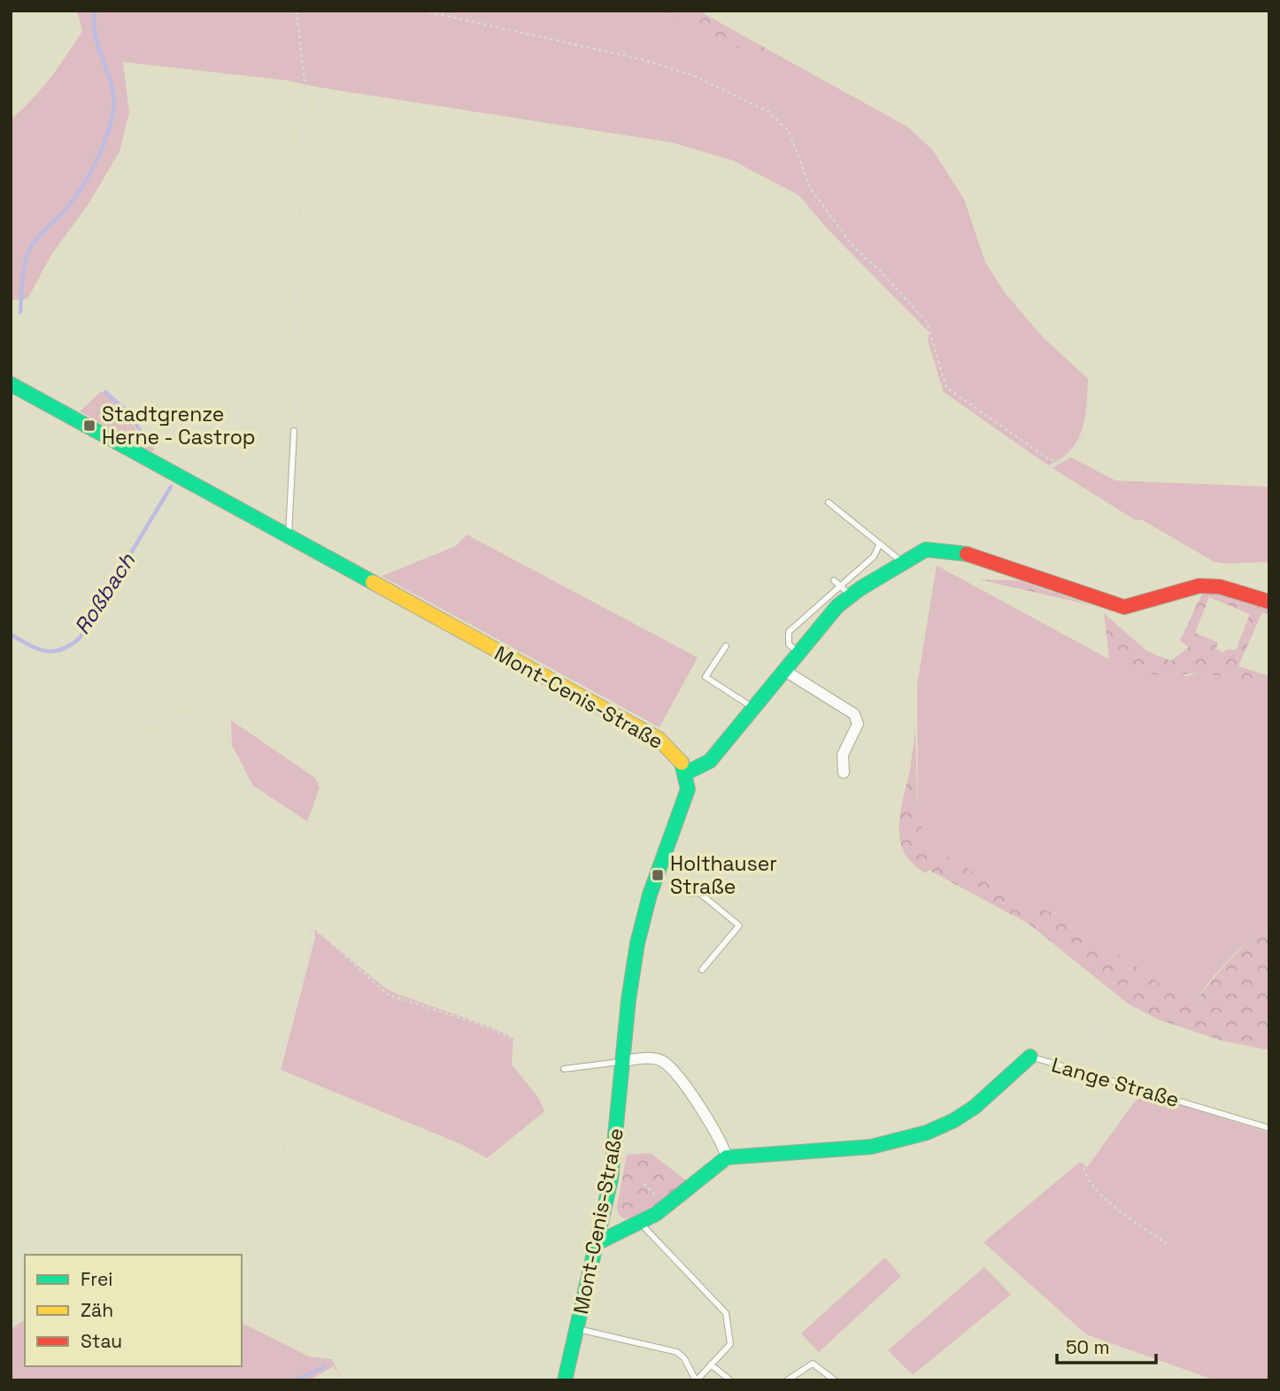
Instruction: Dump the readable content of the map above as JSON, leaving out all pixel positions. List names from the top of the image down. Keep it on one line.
{"streets":{"main road":["Mont-Cenis-Straße","Lange Straße"]},"water":["Roßbach"],"places":{"transit":["Stadtgrenze Herne - Castrop","Holthauser Straße"]},"legend":["Frei","Zäh","Stau"],"scale_bar":"50 m"}
